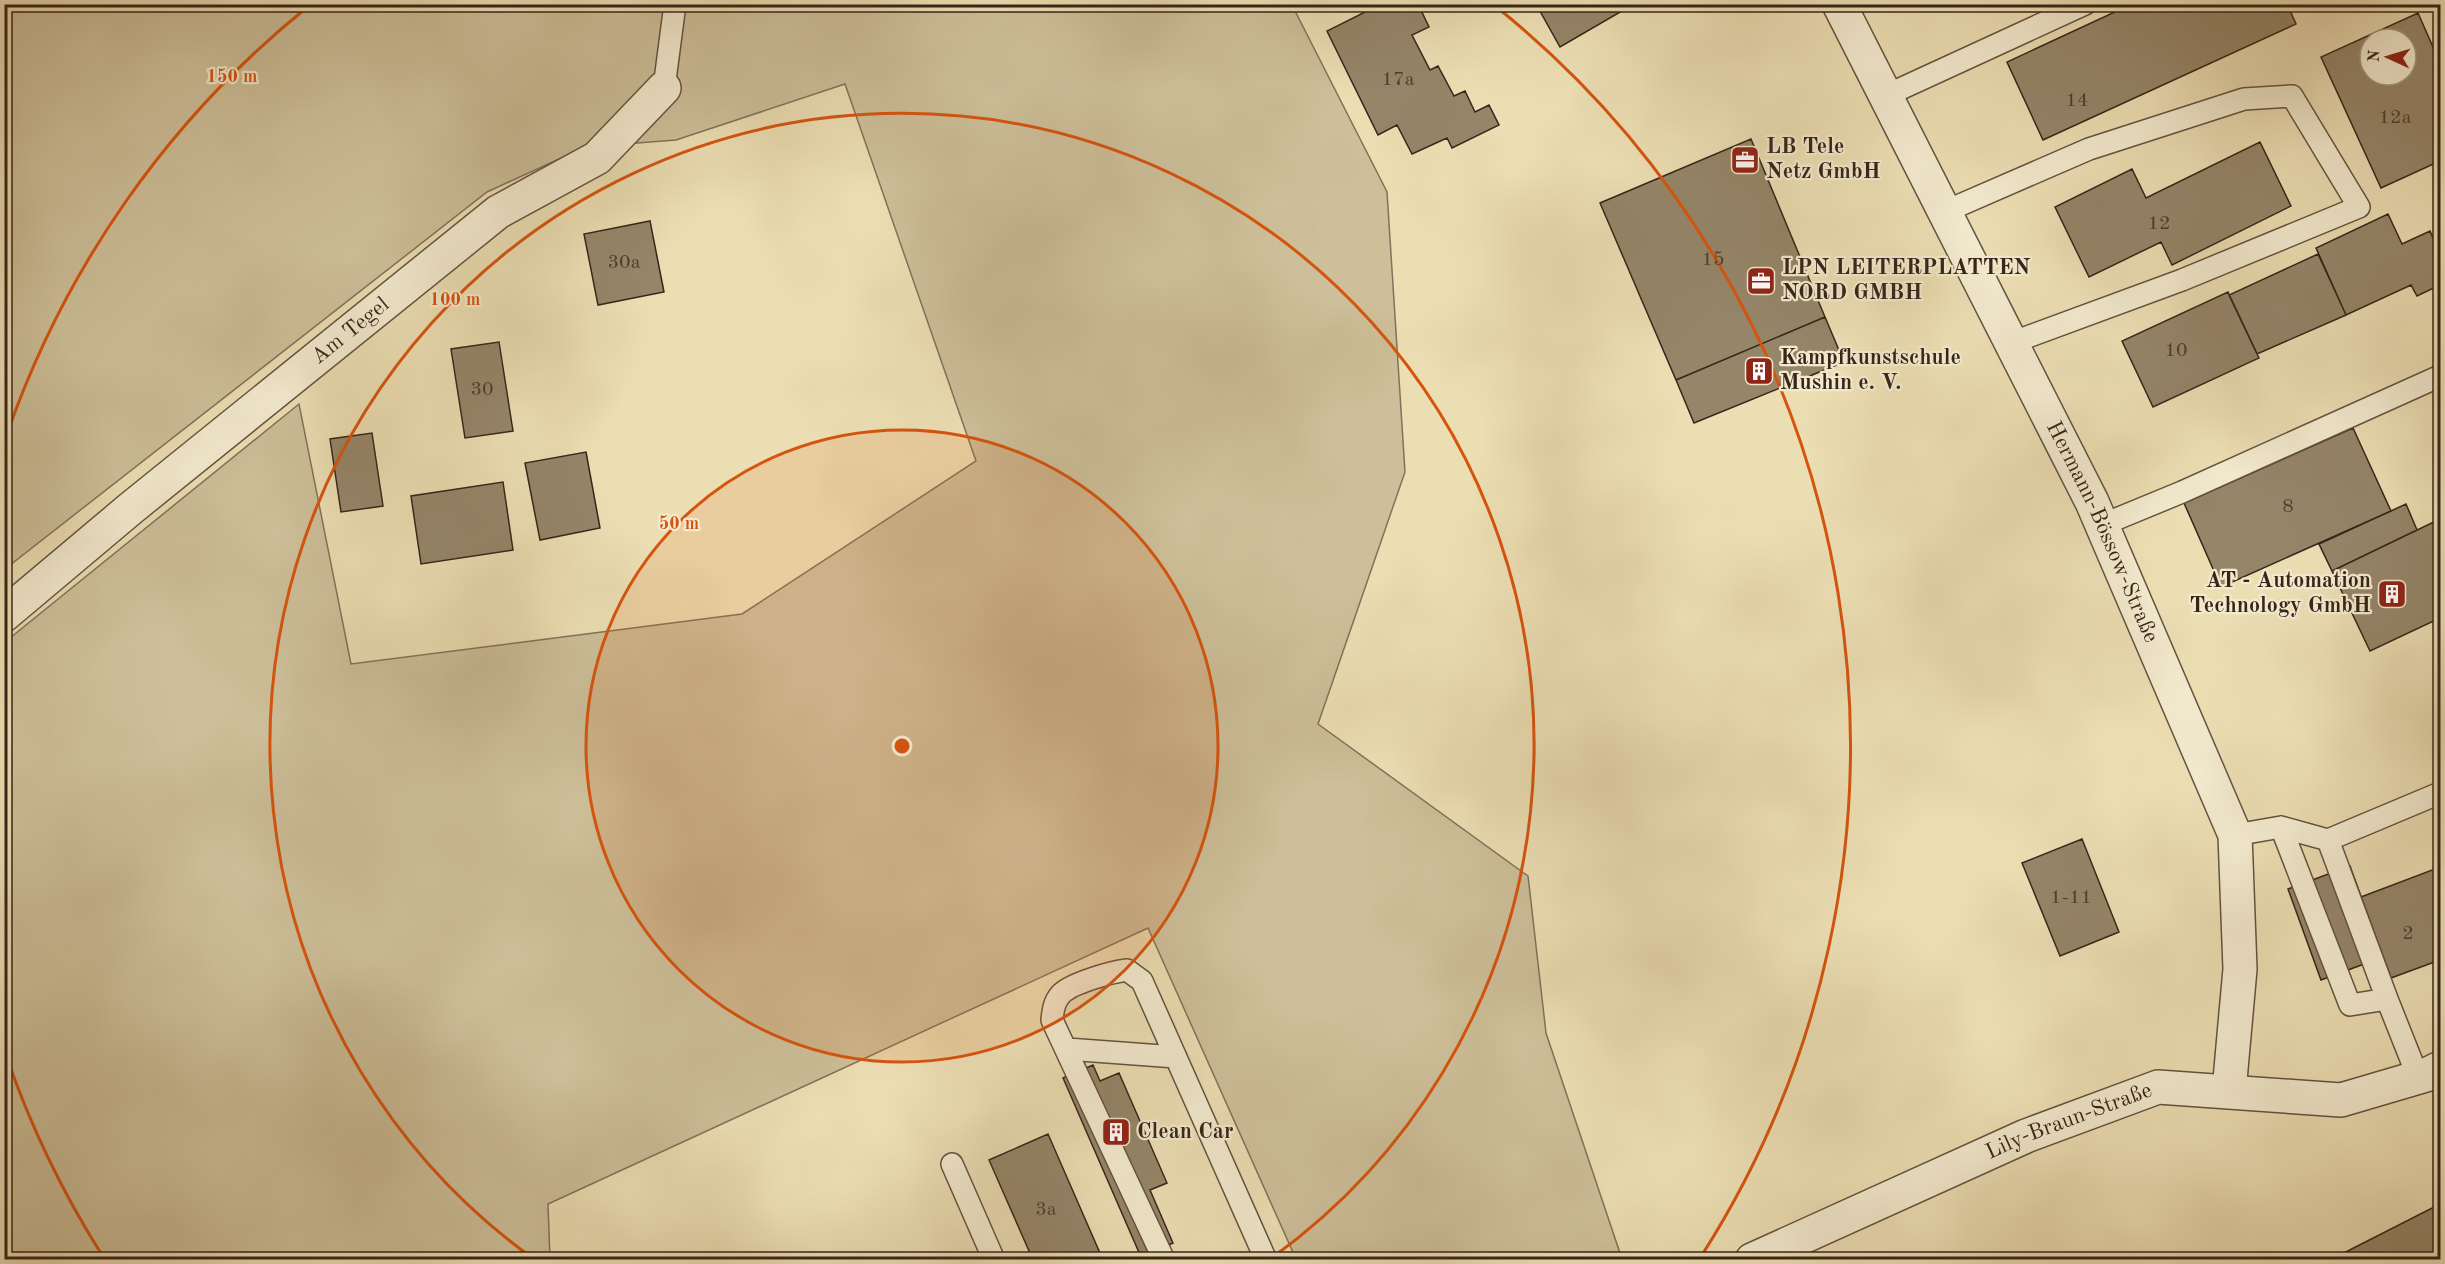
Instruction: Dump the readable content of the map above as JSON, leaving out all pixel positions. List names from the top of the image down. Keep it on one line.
{"streets":{"street":["Am Tegel","Hermann-Bössow-Straße","Lily-Braun-Straße"]},"crossings":[["Hermann-Bössow-Straße","Lily-Braun-Straße"]],"places":{"office":["LB Tele Netz GmbH","LPN LEITERPLATTEN NORD GMBH"],"building":["Kampfkunstschule Mushin e. V.","AT - Automation Technology GmbH","Clean Car"]},"house_numbers":["17a","14","12a","12","15","30a","10","30","8","1-11","2","3a"],"north":"left","rings":["150 m","100 m","50 m"]}
